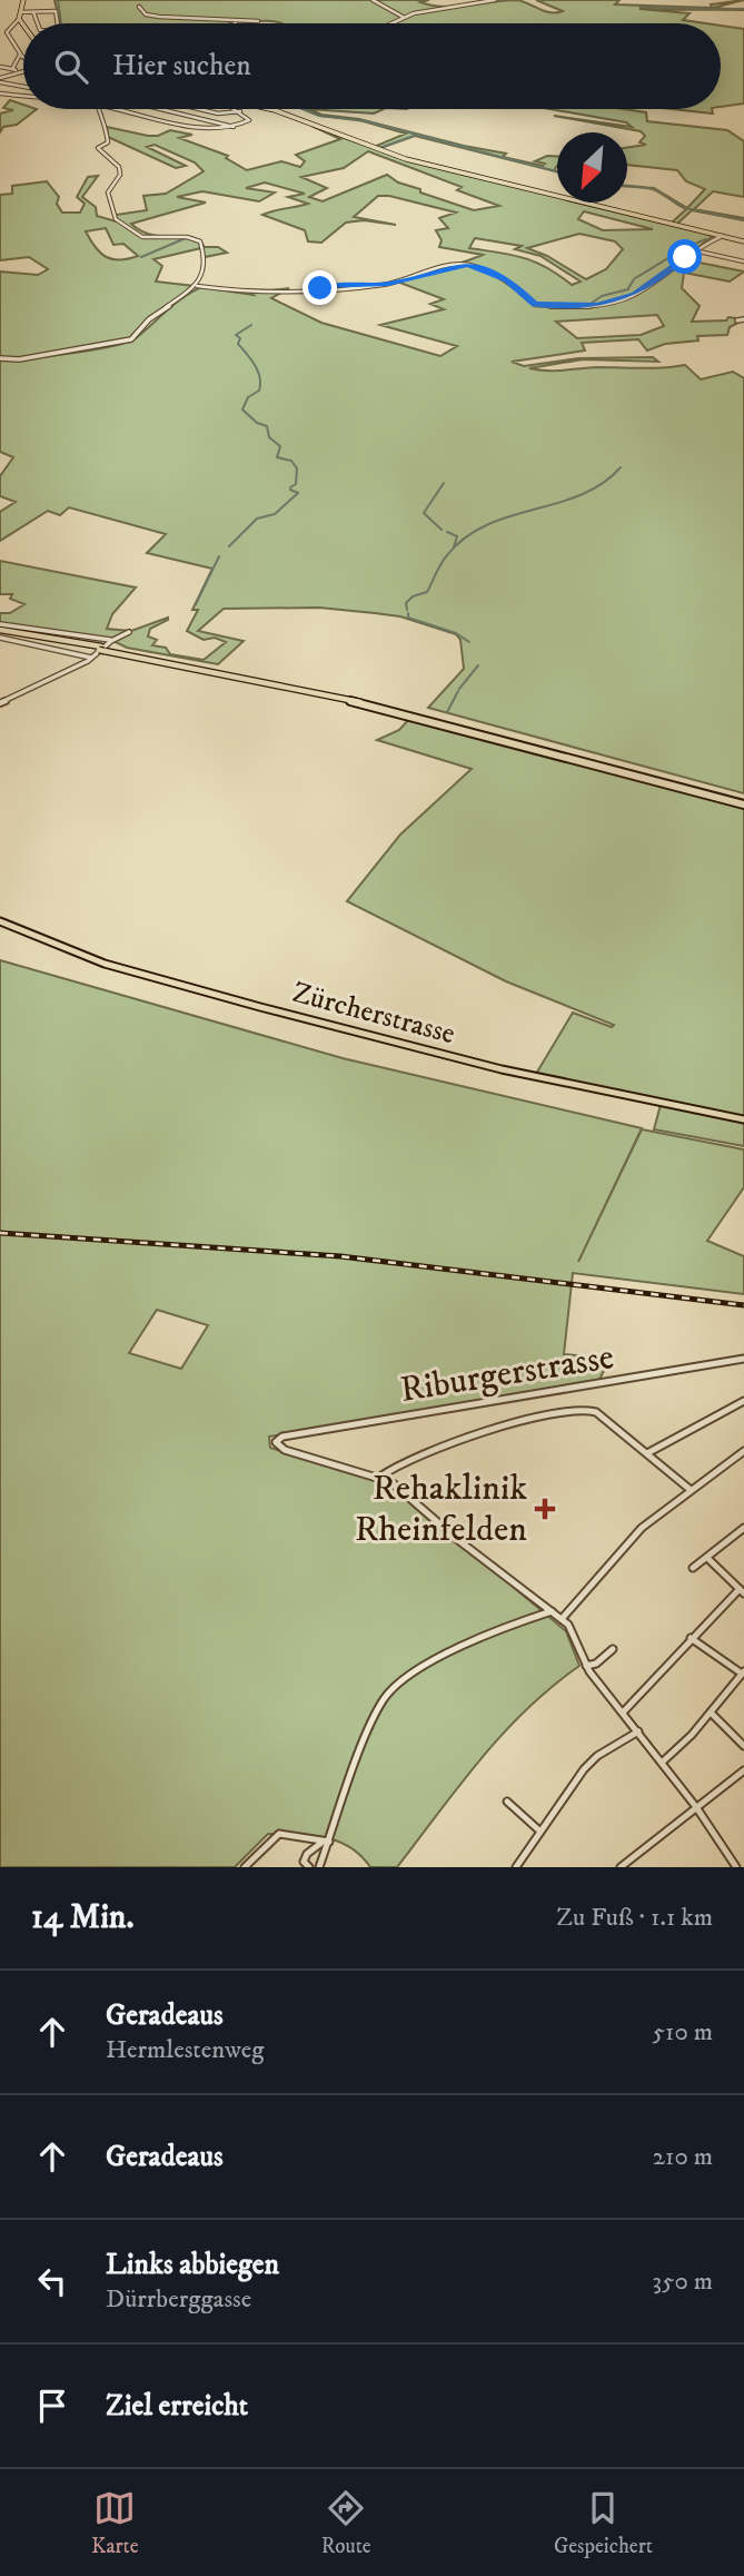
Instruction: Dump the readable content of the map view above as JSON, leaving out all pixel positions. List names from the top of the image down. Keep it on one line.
{"streets":{"main road":["Zürcherstrasse"],"street":["Riburgerstrasse"]},"places":{"health":["Rehaklinik Rheinfelden"]},"north":"bottom left","page":{"search":"Hier suchen","heading":["14 Min.","Zu Fuß · 1.1 km"],"list":[["Geradeaus","Hermlestenweg","510 m"],["Geradeaus","210 m"],["Links abbiegen","Dürrberggasse","350 m"],"Ziel erreicht"],"nav":["Karte","Route","Gespeichert"]}}
